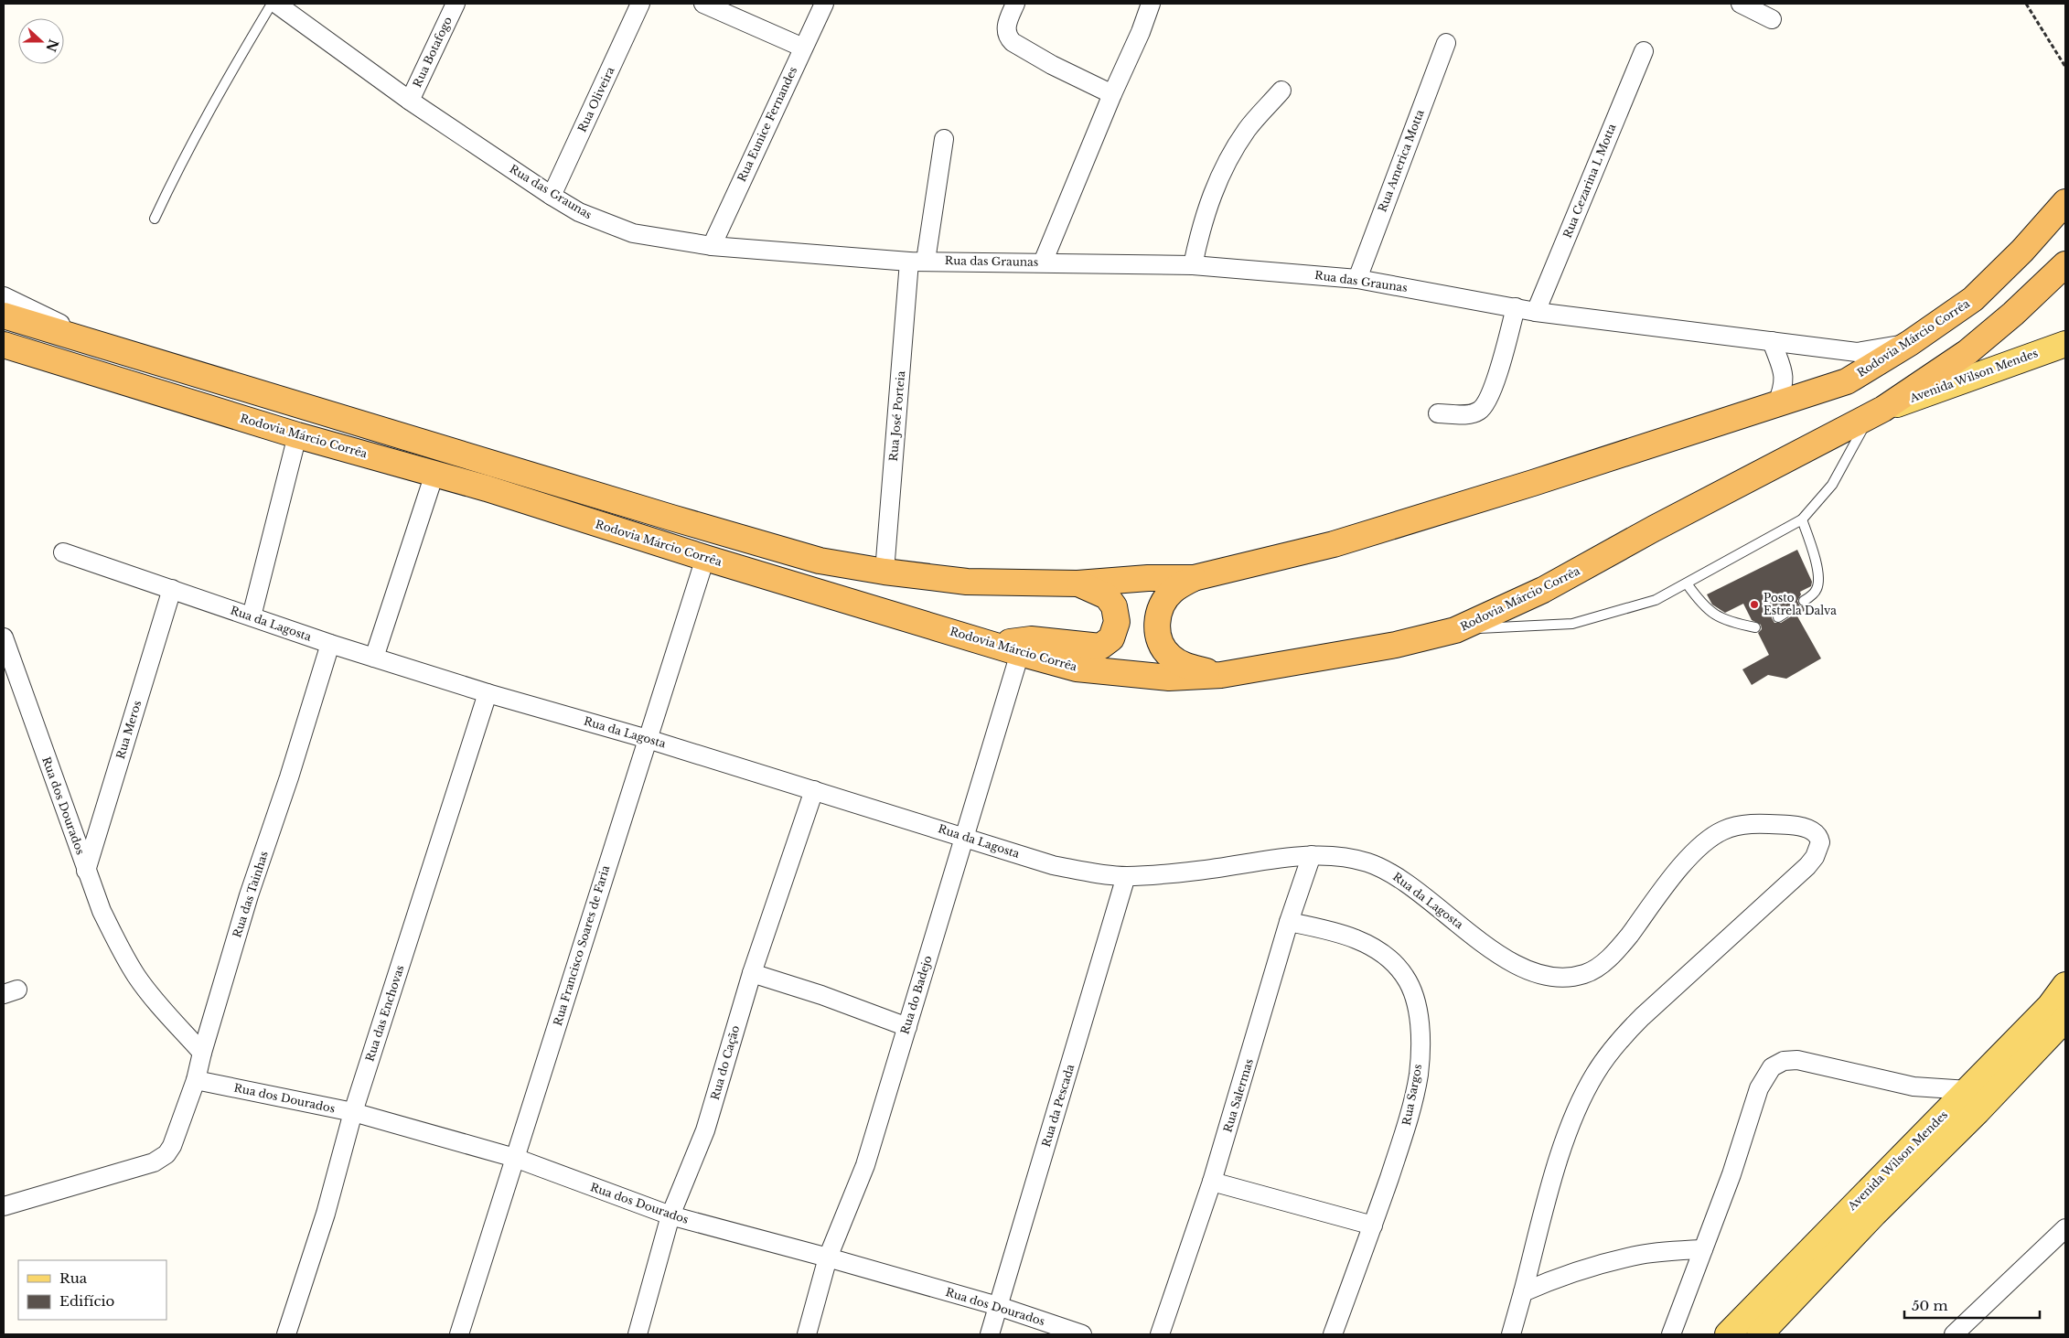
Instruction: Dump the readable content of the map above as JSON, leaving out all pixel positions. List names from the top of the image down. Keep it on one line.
{"streets":{"highway":["Rodovia Márcio Corrêa"],"main road":["Avenida Wilson Mendes"],"street":["Rua Botafogo","Rua Oliveira","Rua Eunice Fernandes","Rua America Motta","Rua Cezarina L Motta","Rua das Graunas","Rua José Porteia","Rua da Lagosta","Rua Meros","Rua dos Dourados","Rua das Tainhas","Rua Francisco Soares de Faria","Rua do Badejo","Rua das Enchovas","Rua do Cação","Rua Sargos","Rua Salermas","Rua da Pescada"]},"crossings":[["Rua Botafogo","Rua das Graunas"],["Rua Oliveira","Rua das Graunas"],["Rua Eunice Fernandes","Rua das Graunas"],["Rua America Motta","Rua das Graunas"],["Rua Cezarina L Motta","Rua das Graunas"],["Rua das Graunas","Rodovia Márcio Corrêa"],["Rua das Graunas","Rua José Porteia"],["Rodovia Márcio Corrêa","Avenida Wilson Mendes"],["Rodovia Márcio Corrêa","Rua José Porteia"],["Rodovia Márcio Corrêa","Rua Francisco Soares de Faria"],["Rodovia Márcio Corrêa","Rua do Badejo"],["Rua da Lagosta","Rua Meros"],["Rua da Lagosta","Rua das Tainhas"],["Rua da Lagosta","Rua Francisco Soares de Faria"],["Rua da Lagosta","Rua do Badejo"],["Rua da Lagosta","Rua das Enchovas"],["Rua da Lagosta","Rua do Cação"],["Rua da Lagosta","Rua Salermas"],["Rua da Lagosta","Rua da Pescada"],["Rua Meros","Rua dos Dourados"],["Rua dos Dourados","Rua das Tainhas"],["Rua dos Dourados","Rua Francisco Soares de Faria"],["Rua dos Dourados","Rua do Badejo"],["Rua dos Dourados","Rua das Enchovas"],["Rua dos Dourados","Rua do Cação"],["Rua dos Dourados","Rua da Pescada"],["Rua Sargos","Rua Salermas"]],"places":["Posto Estrela Dalva"],"legend":["Rua","Edifício"],"scale_bar":"50 m","north":"right"}
